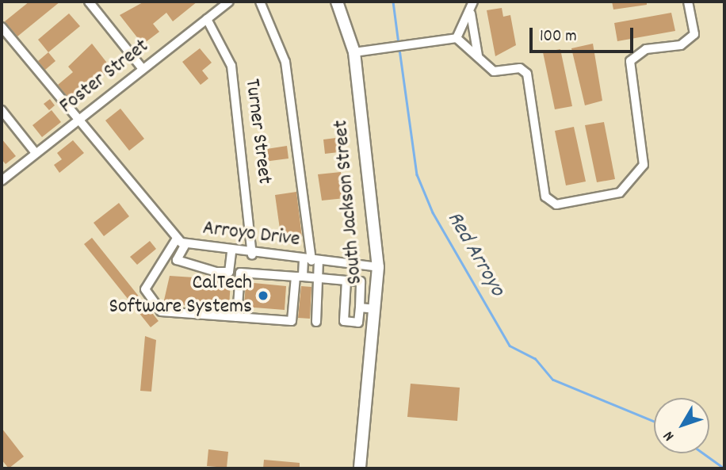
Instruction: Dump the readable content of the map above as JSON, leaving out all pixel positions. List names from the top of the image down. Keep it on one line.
{"streets":{"main road":["South Jackson Street"],"street":["Foster Street","Turner Street","Arroyo Drive"]},"crossings":[["Foster Street","Turner Street"],["Foster Street","Arroyo Drive"],["Turner Street","Arroyo Drive"],["South Jackson Street","Arroyo Drive"]],"water":["Red Arroyo"],"places":["CalTech Software Systems"],"scale_bar":"100 m","north":"bottom left"}
